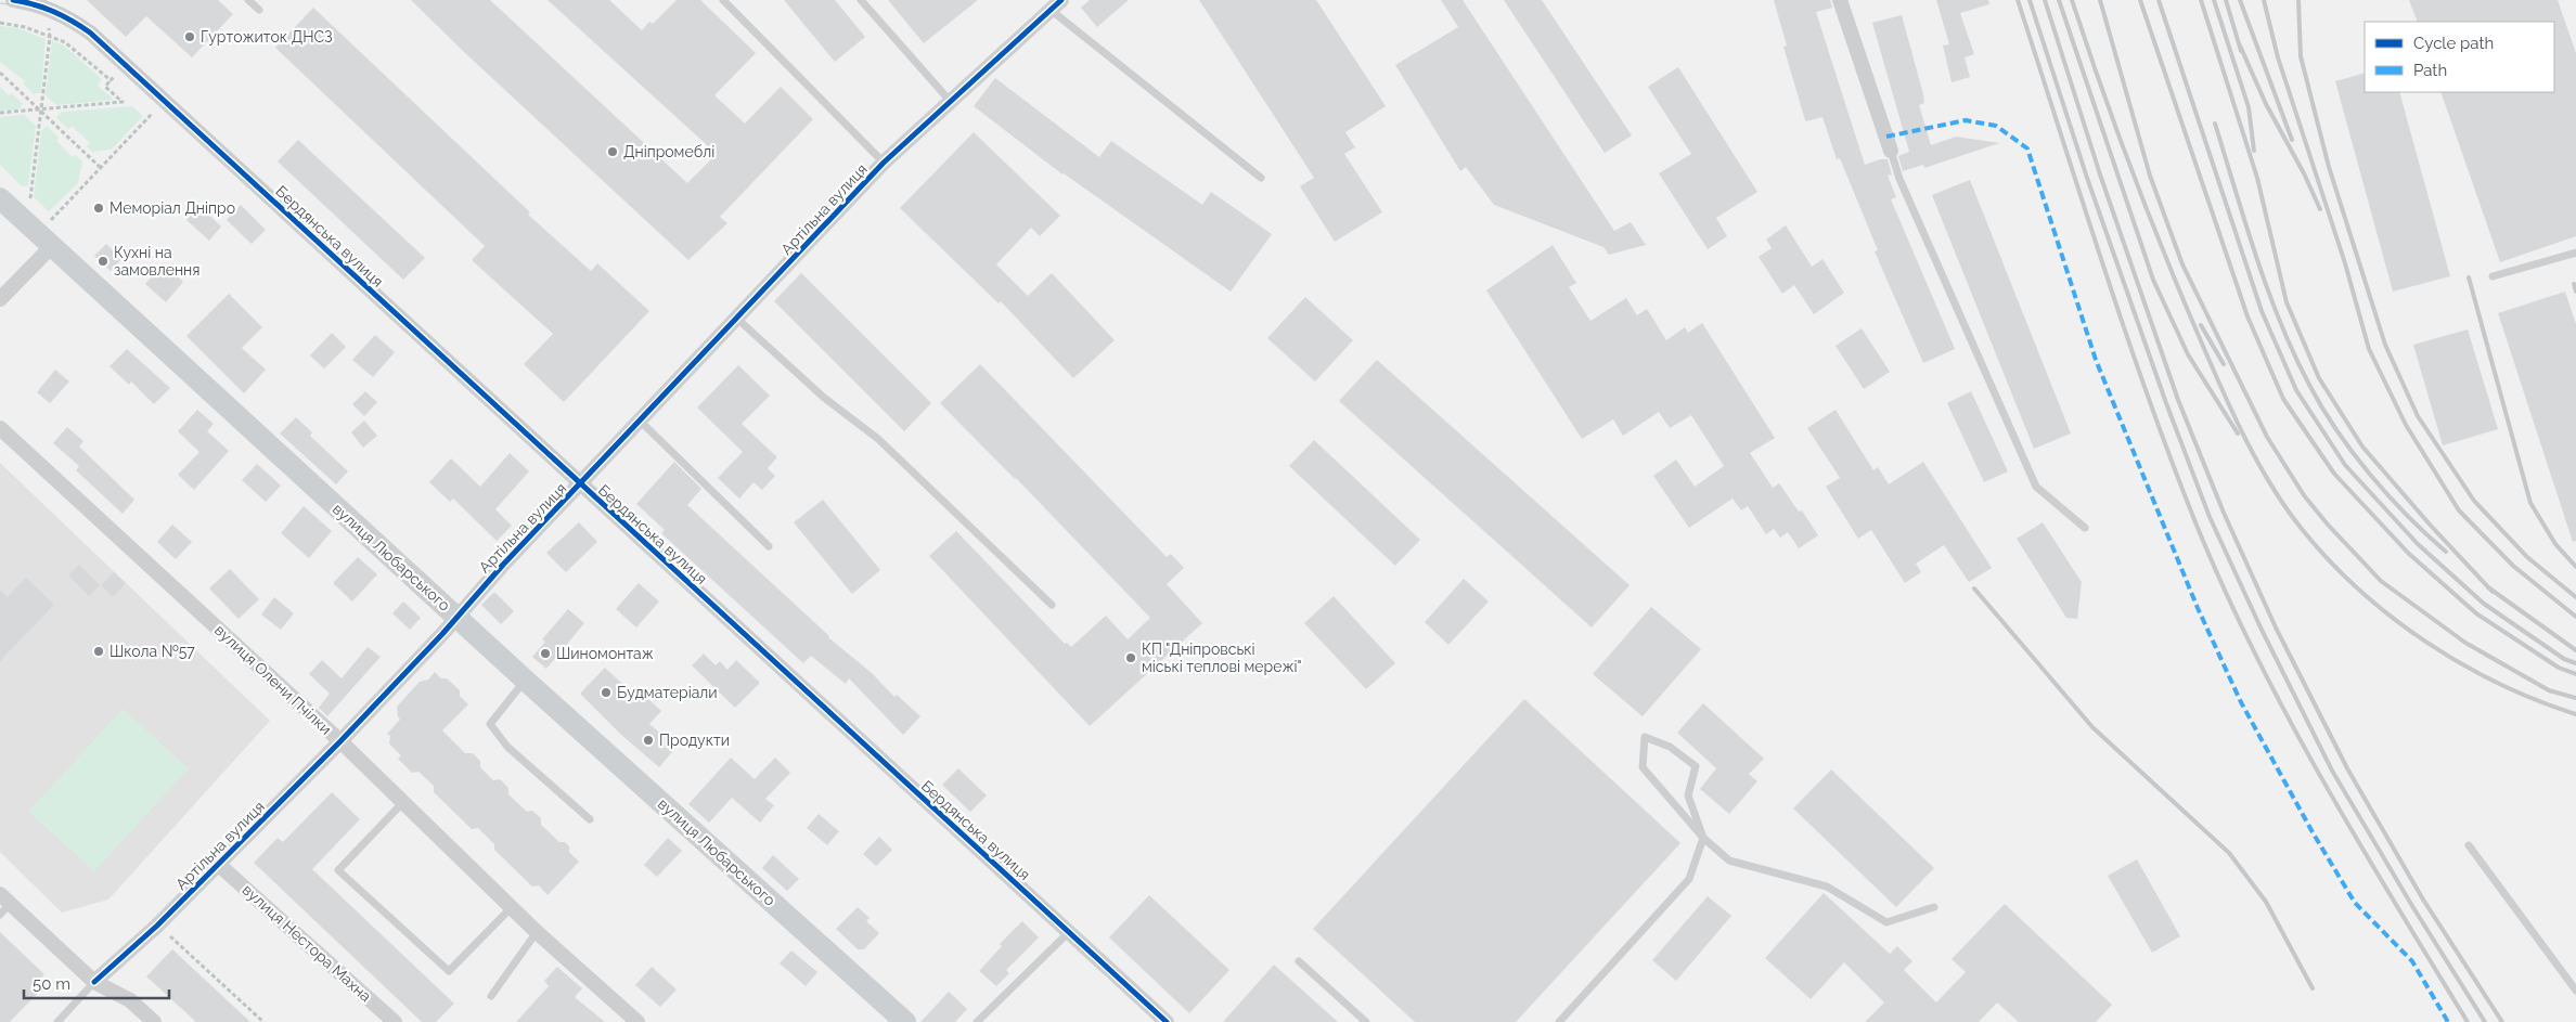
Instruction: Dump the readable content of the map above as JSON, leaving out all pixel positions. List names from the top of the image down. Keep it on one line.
{"streets":{"main road":["вулиця Любарського"],"street":["Артільна вулиця","Бердянська вулиця","вулиця Олени Пчілки","вулиця Нестора Махна"]},"crossings":[["Артільна вулиця","Бердянська вулиця"],["Артільна вулиця","вулиця Любарського"],["Артільна вулиця","вулиця Олени Пчілки"],["Артільна вулиця","вулиця Нестора Махна"]],"places":["Гуртожиток ДНСЗ","Дніпромеблі","Меморіал Дніпро","Кухні на замовлення","Школа №57","Шиномонтаж","КП \"Дніпровські міські теплові мережі\"","Будматеріали","Продукти"],"legend":["Cycle path","Path"],"scale_bar":"50 m"}
